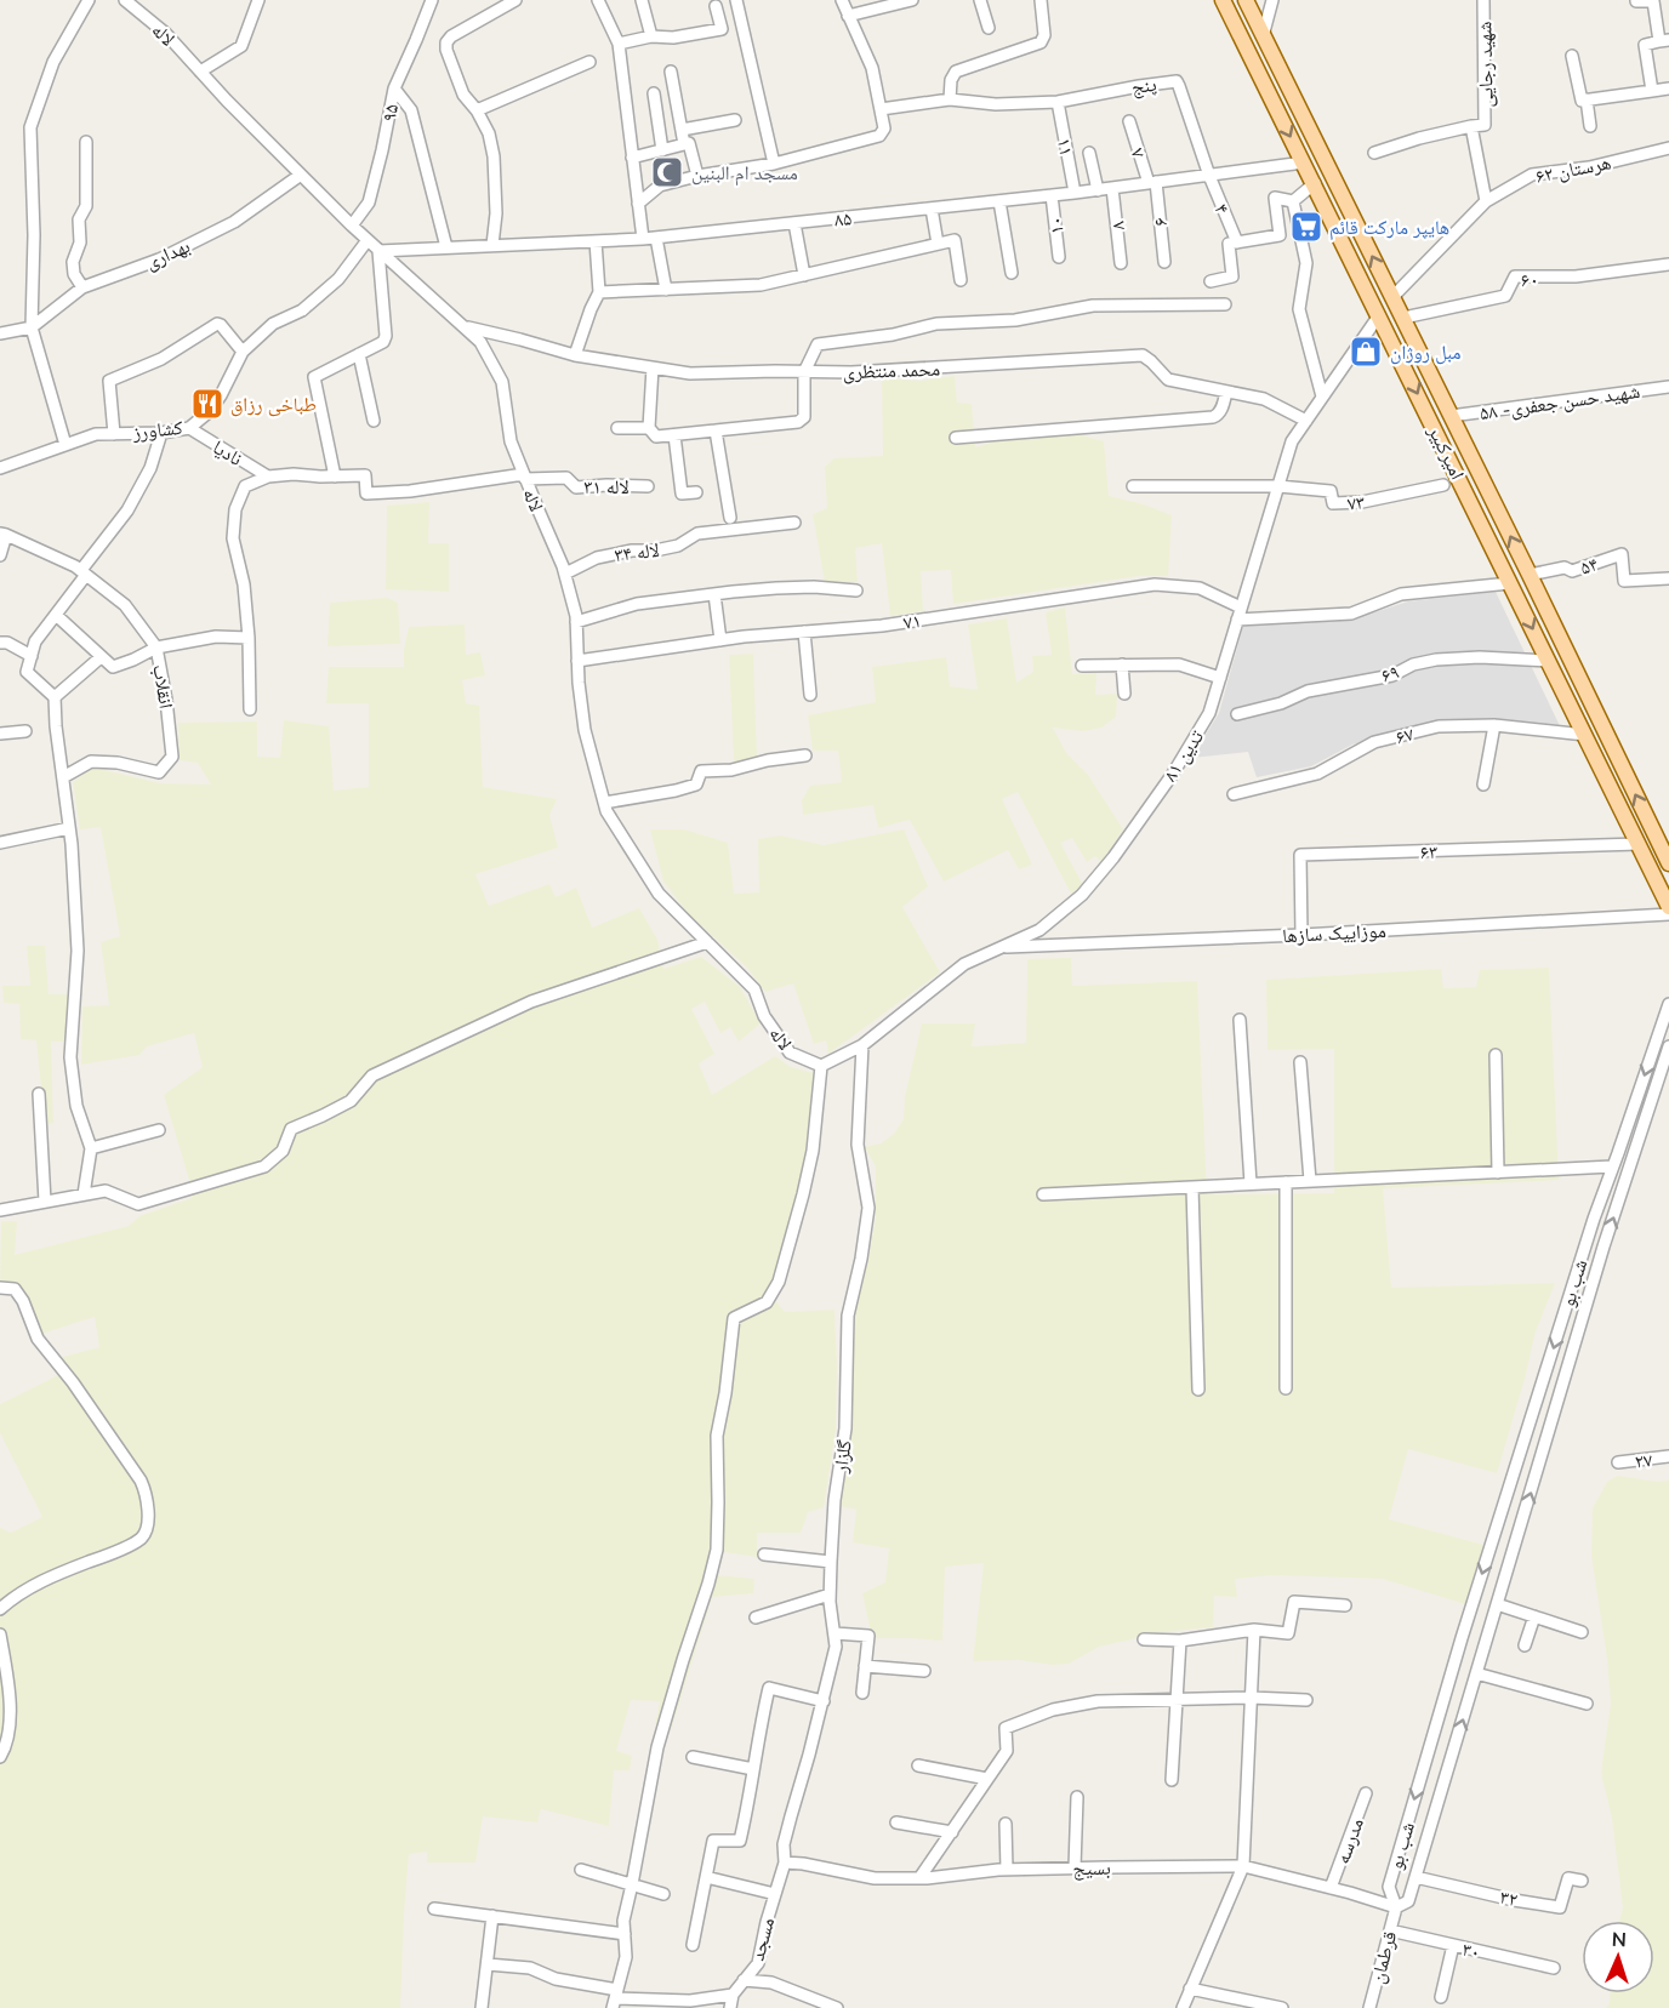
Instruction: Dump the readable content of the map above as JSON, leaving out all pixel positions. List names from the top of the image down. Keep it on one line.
{"streets":{"main road":["امیرکبیر"],"street":["لاله","شهید رجایی","پنج","۹۵","۱۱","۷","هرستان ۶۲","۴","۸۵","۶","۱۰","۸","بهداری","۶۰","محمد منتظری","شهید حسن جعفری- ۵۸","کشاورز","نادیا","لاله ۳۱","۷۳","لاله ۳۴","۵۴","۷۱","۶۹","انقلاب","۶۷","تدین ۸۱","۶۳","موزاییک سازها","شب بو","گلزار","۲۷","مدرسه","بسیج","۳۲","مسجد","۳۰","قرطمان"]},"crossings":[["لاله","۹۵"],["لاله","۸۵"],["لاله","بهداری"],["لاله","محمد منتظری"],["لاله","کشاورز"],["لاله","لاله ۳۱"],["لاله","لاله ۳۴"],["لاله","۷۱"],["لاله","تدین ۸۱"],["شهید رجایی","هرستان ۶۲"],["پنج","۱۱"],["پنج","۴"],["پنج","۸۵"],["۱۱","۸۵"],["۷","۸۵"],["۷","۶"],["هرستان ۶۲","امیرکبیر"],["۴","۸۵"],["۸۵","۶"],["۸۵","۱۰"],["۸۵","۸"],["۸۵","امیرکبیر"],["۶۰","امیرکبیر"],["محمد منتظری","تدین ۸۱"],["شهید حسن جعفری- ۵۸","امیرکبیر"],["کشاورز","نادیا"],["امیرکبیر","۵۴"],["امیرکبیر","۶۹"],["امیرکبیر","۶۷"],["امیرکبیر","تدین ۸۱"],["امیرکبیر","۶۳"],["۷۳","تدین ۸۱"],["۷۱","تدین ۸۱"],["تدین ۸۱","موزاییک سازها"],["تدین ۸۱","گلزار"],["۶۳","موزاییک سازها"],["شب بو","بسیج"],["شب بو","۳۲"],["شب بو","قرطمان"],["گلزار","بسیج"],["گلزار","مسجد"],["مدرسه","بسیج"],["بسیج","مسجد"],["بسیج","قرطمان"],["۳۰","قرطمان"]],"places":{"mosque":["مسجد ام البنین"],"supermarket":["هایپر مارکت قائم"],"shop":["مبل روژان"],"restaurant":["طباخی رزاق"]},"north":"top"}
